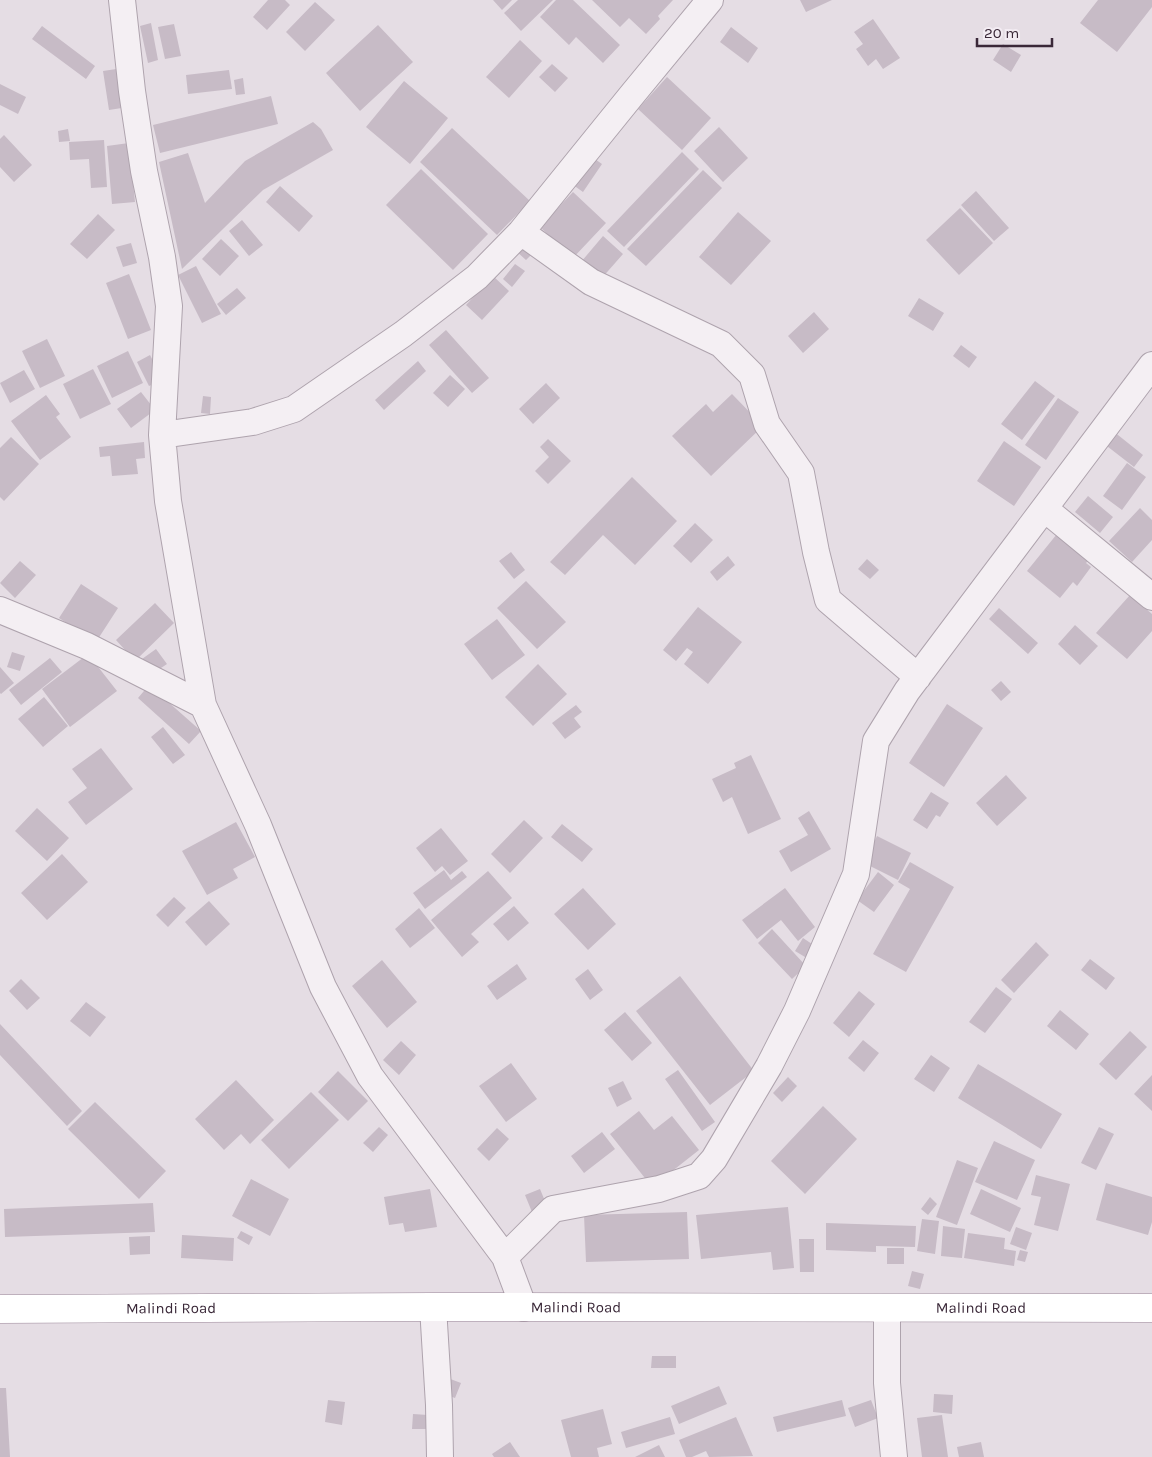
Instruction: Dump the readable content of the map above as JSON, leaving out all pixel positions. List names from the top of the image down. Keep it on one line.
{"streets":{"highway":["Malindi Road"]},"scale_bar":"20 m"}
